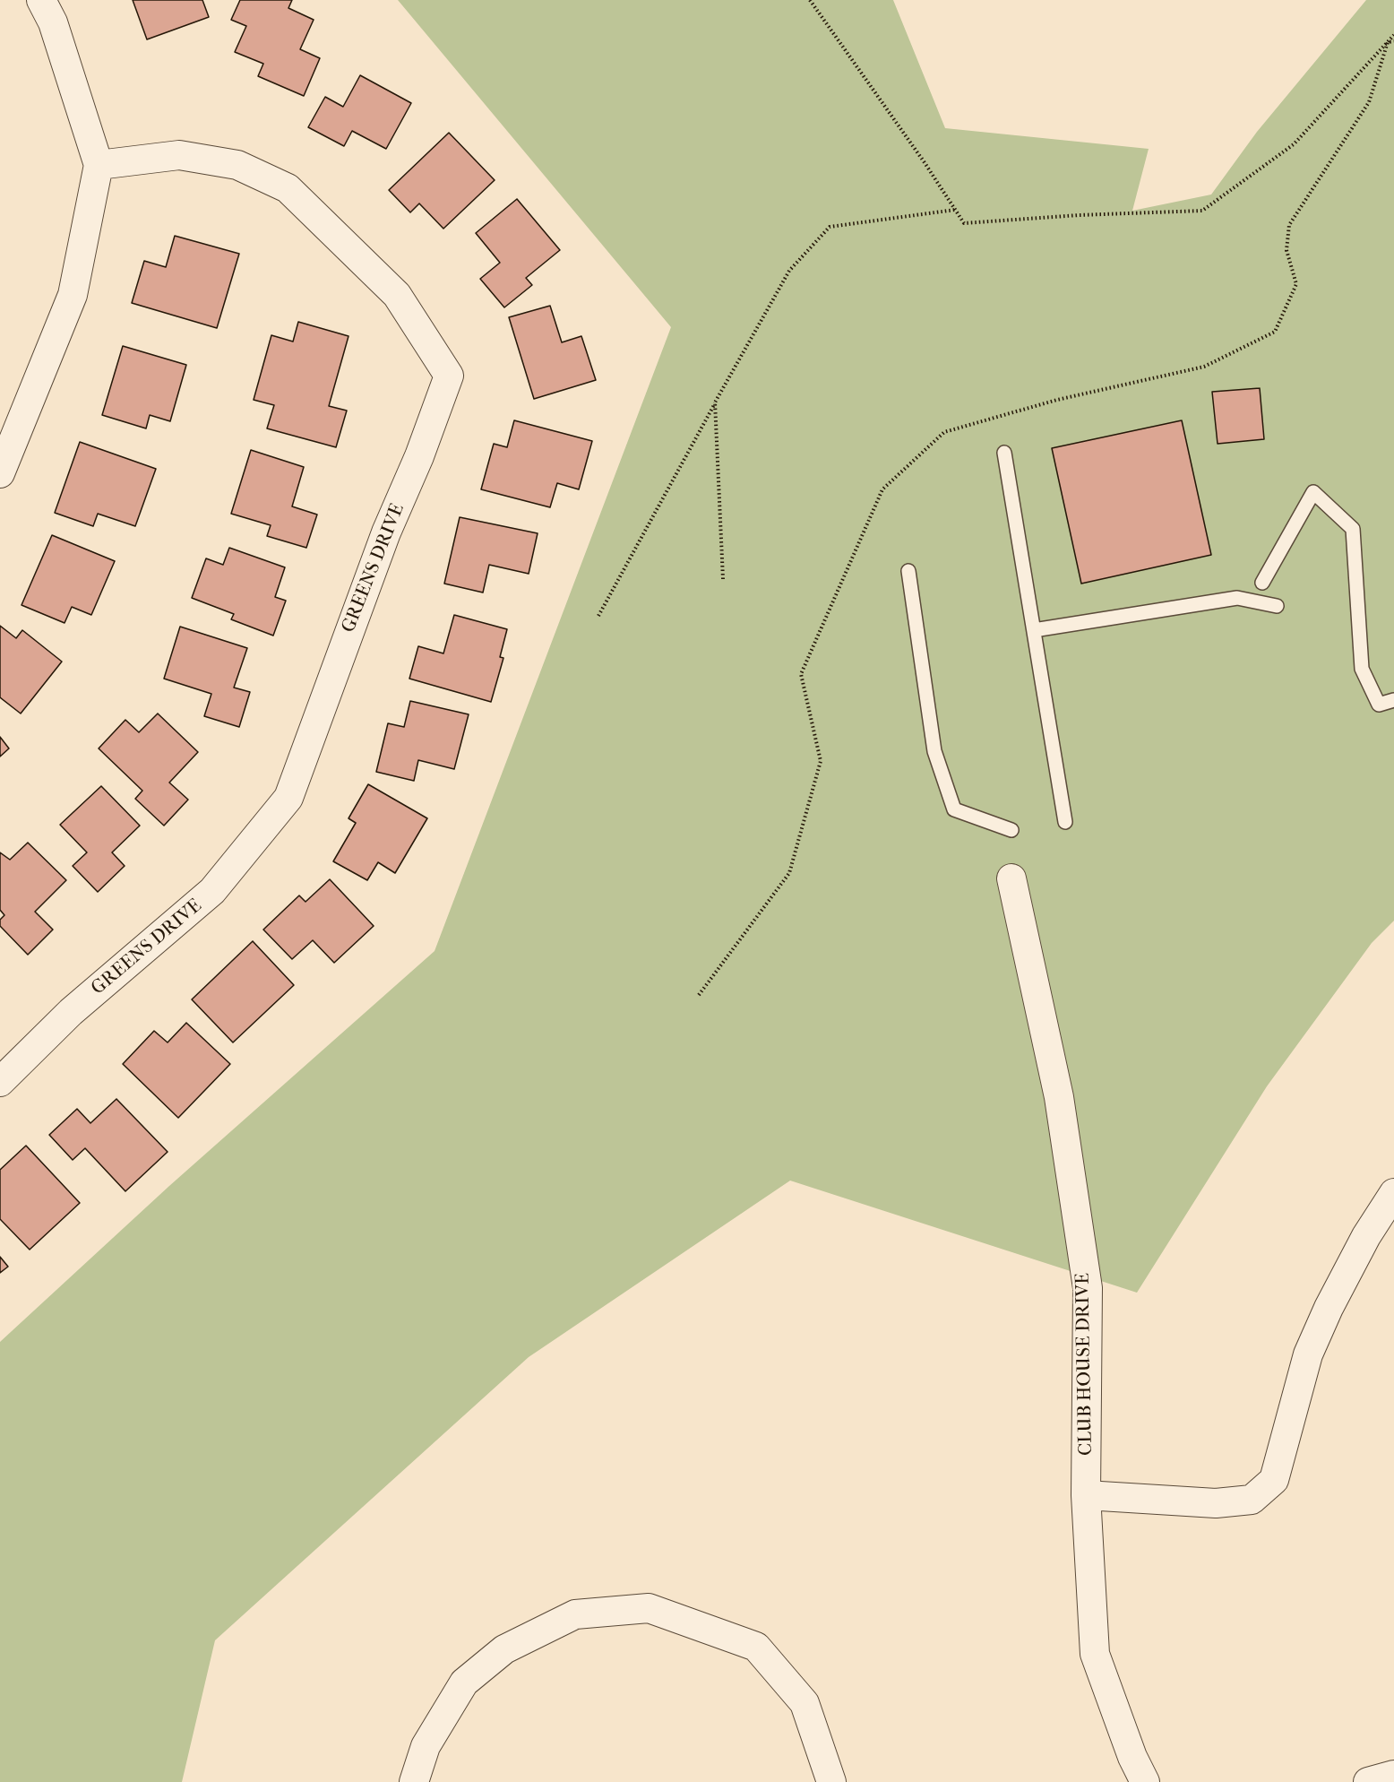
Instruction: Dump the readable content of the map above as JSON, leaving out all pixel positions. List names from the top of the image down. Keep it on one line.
{"streets":{"street":["GREENS DRIVE","CLUB HOUSE DRIVE"]}}
